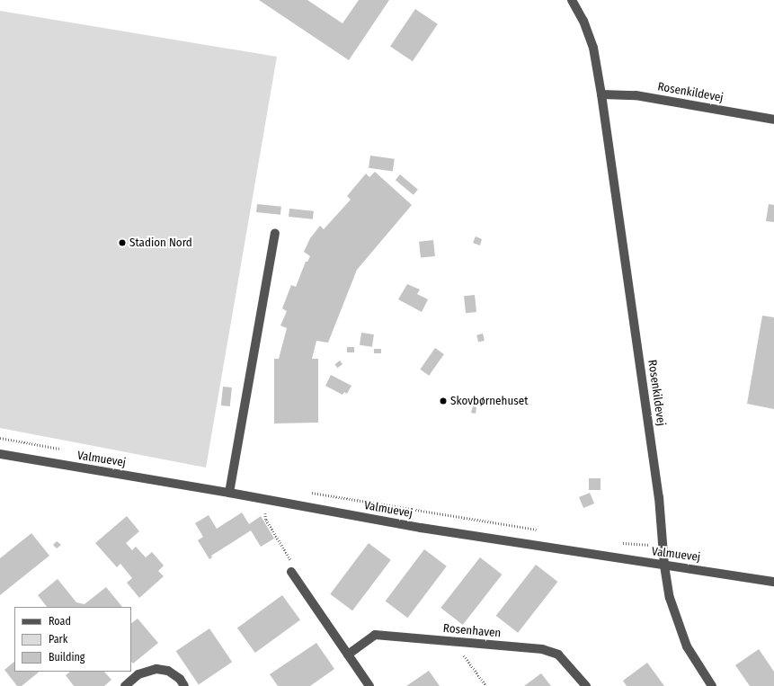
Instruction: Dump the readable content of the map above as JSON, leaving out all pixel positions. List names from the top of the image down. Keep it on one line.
{"streets":{"street":["Rosenkildevej","Valmuevej","Rosenhaven"]},"crossings":[["Rosenkildevej","Valmuevej"]],"places":["Stadion Nord","Skovbørnehuset"],"legend":["Road","Park","Building"]}
